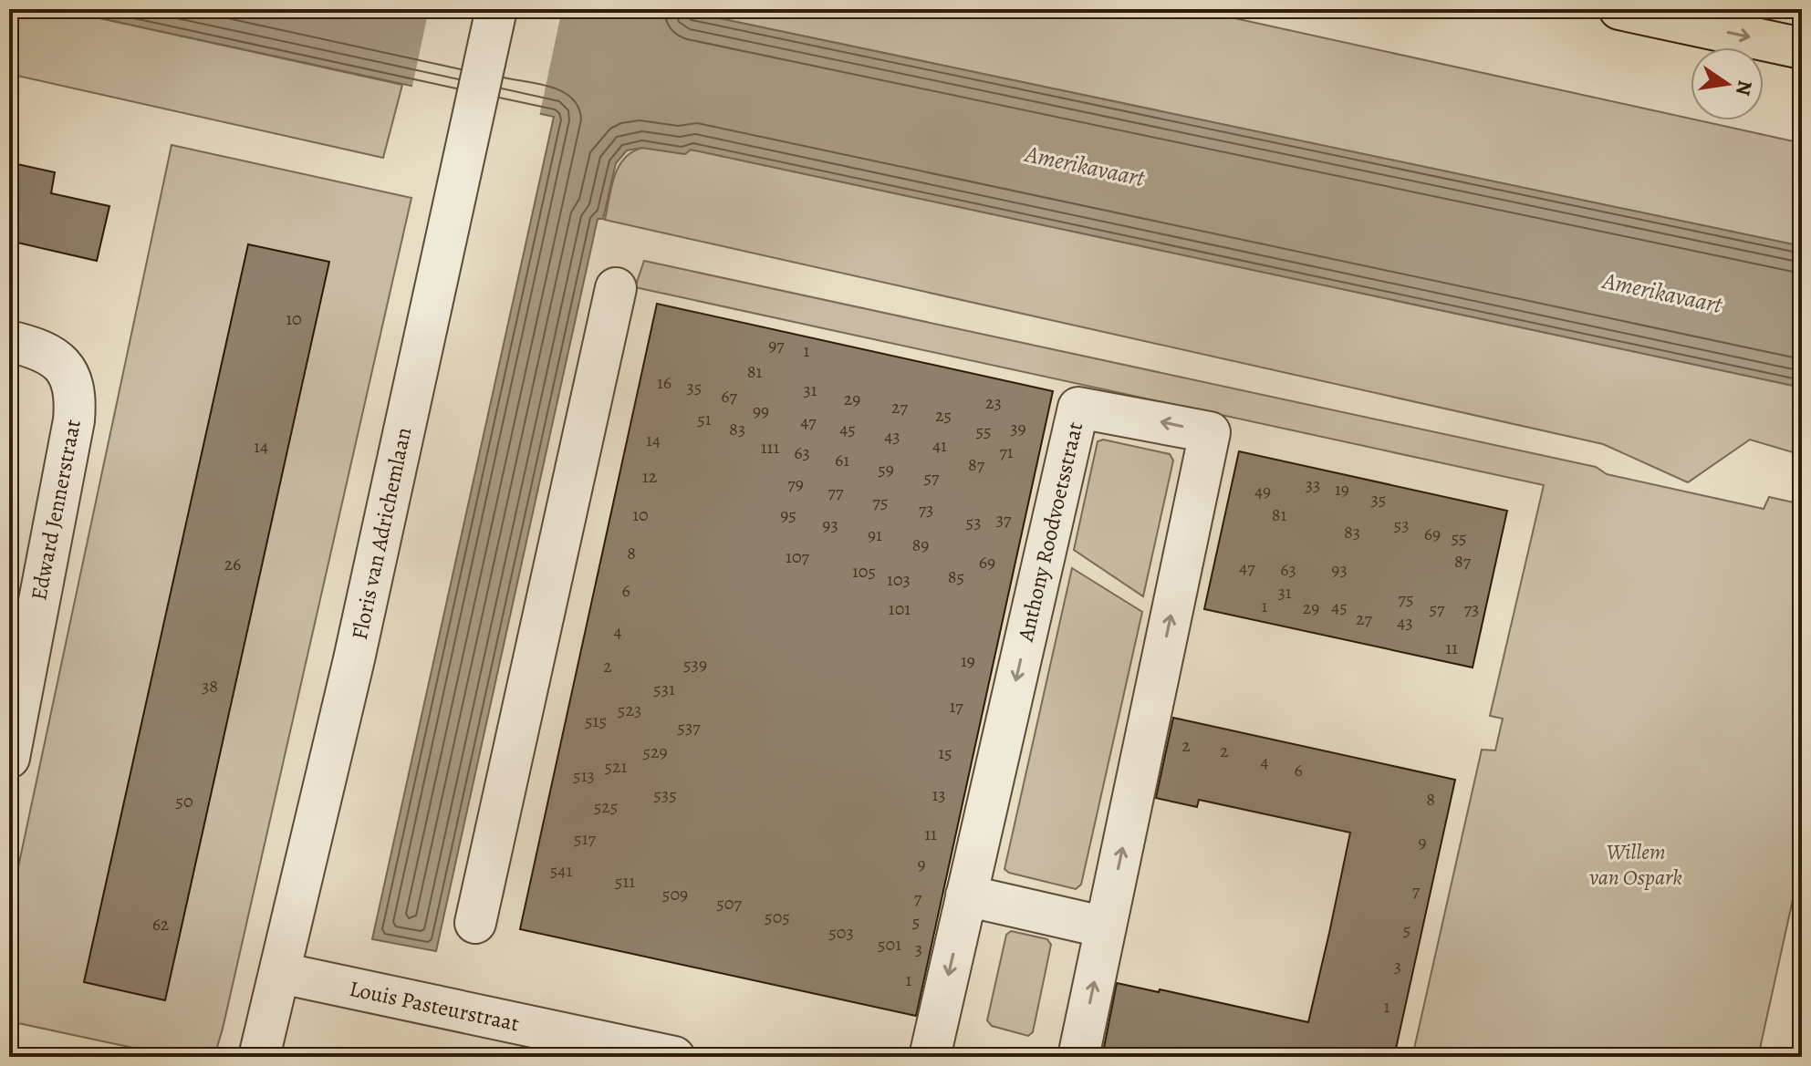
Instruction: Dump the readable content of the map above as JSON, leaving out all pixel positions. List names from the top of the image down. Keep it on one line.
{"streets":{"street":["Edward Jennerstraat","Anthony Roodvoetsstraat","Floris van Adrichemlaan","Louis Pasteurstraat"]},"crossings":[["Floris van Adrichemlaan","Louis Pasteurstraat"]],"water":["Amerikavaart"],"parks":["Willem van Ospark"],"house_numbers":["10","97","1","81","16","35","31","67","29","23","27","99","25","51","47","39","83","45","55","43","14","41","14","111","71","63","61","87","59","12","57","79","33","19","49","77","35","75","73","10","95","81","37","53","93","53","83","69","91","55","89","8","107","87","69","26","47","63","93","105","85","103","6","31","75","1","45","29","101","57","73","27","43","4","11","19","539","2","38","531","17","523","515","537","2","2","529","15","4","521","6","513","535","13","8","50","525","11","517","9","9","541","511","7","509","7","507","505","5","62","5","503","501","3","3","1","1"],"north":"right"}
